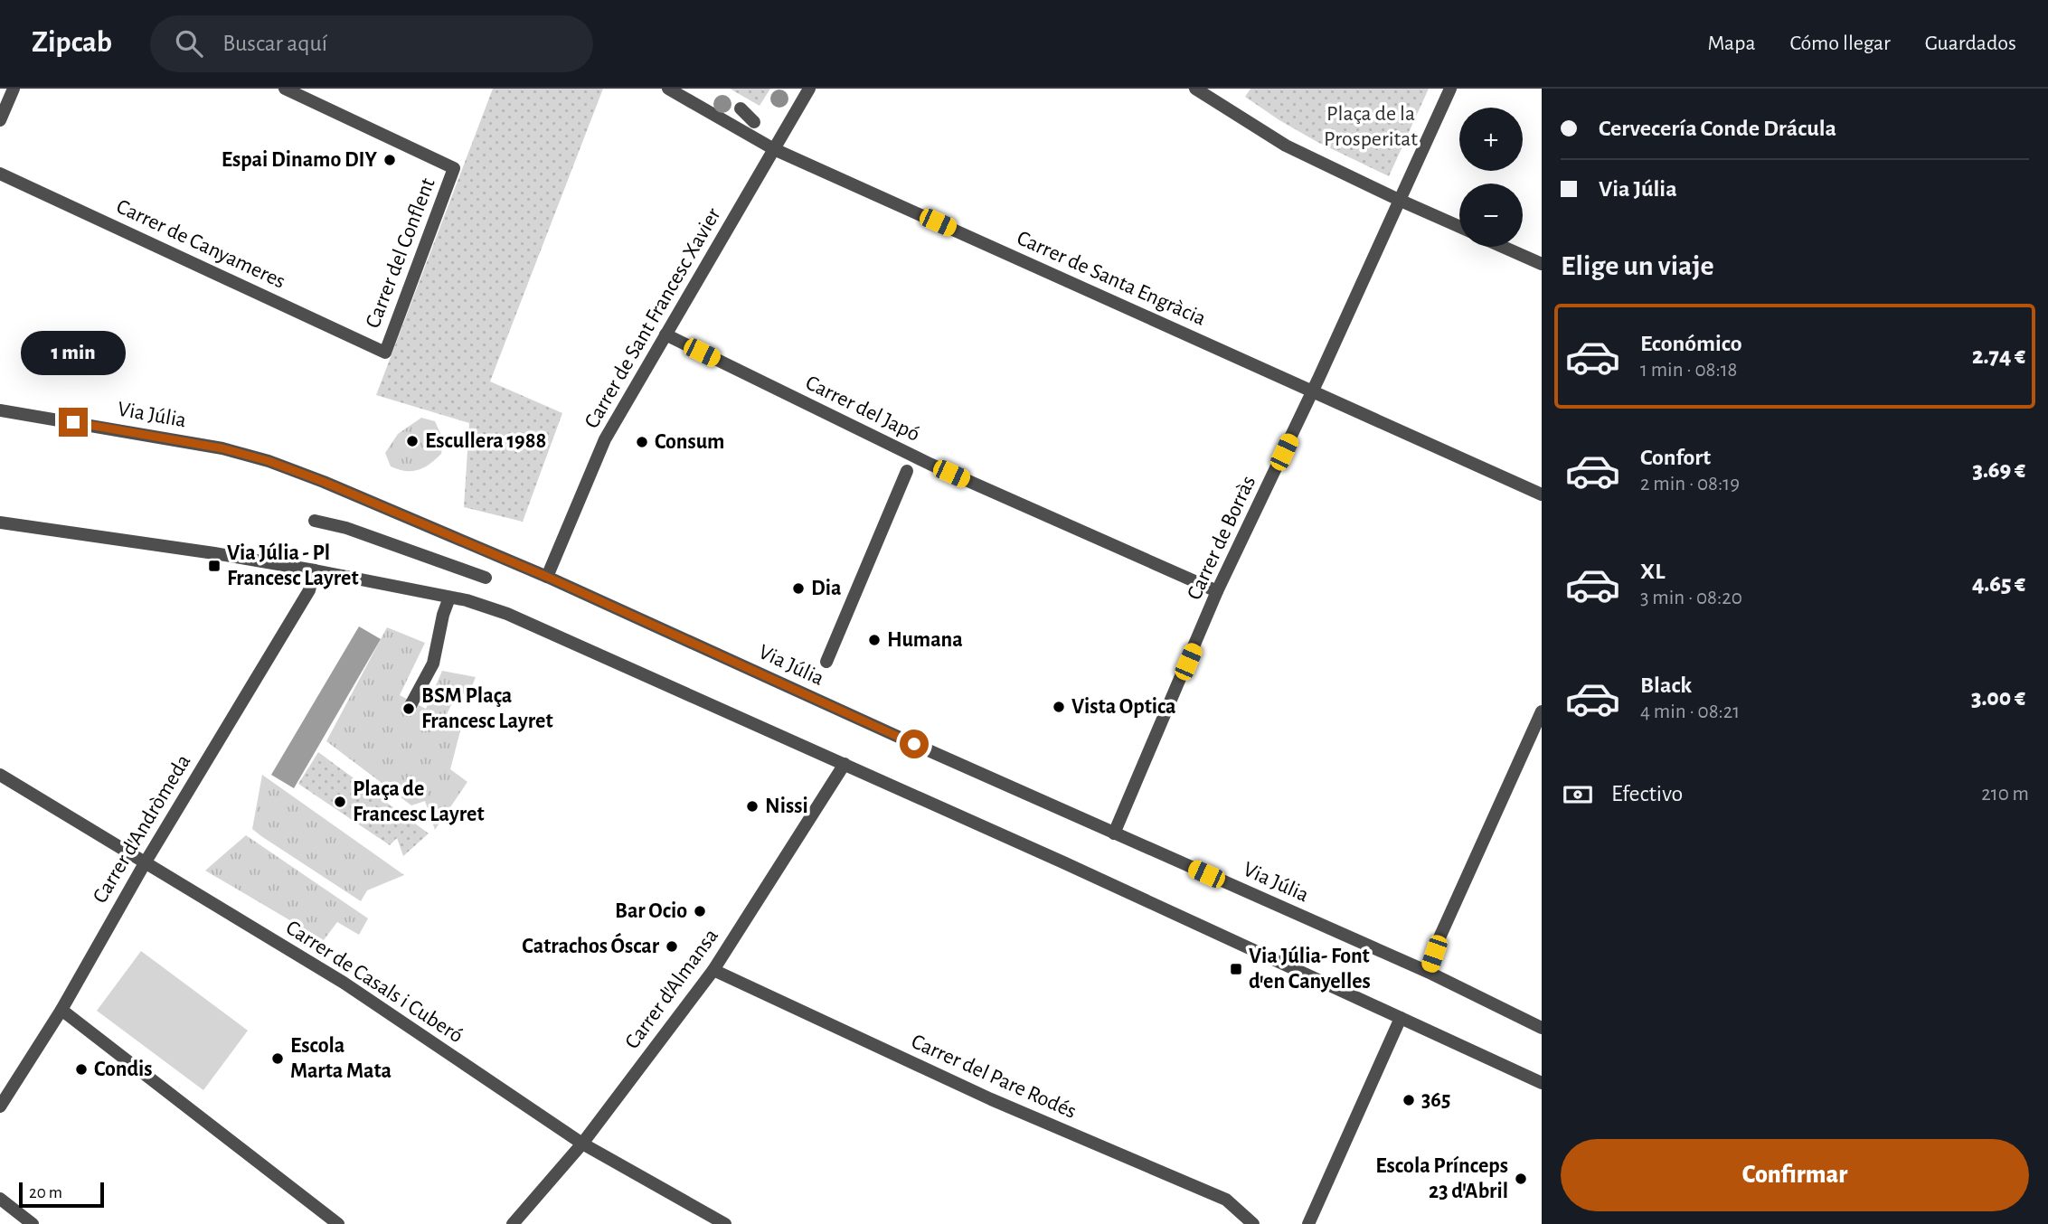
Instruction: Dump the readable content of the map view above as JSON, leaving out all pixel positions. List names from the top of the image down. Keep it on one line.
{"streets":{"street":["Carrer de Canyameres","Carrer del Conflent","Carrer de Santa Engràcia","Carrer de Sant Francesc Xavier","Carrer del Japó","Via Júlia","Carrer de Borràs","Carrer d'Andròmeda","Carrer de Casals i Cuberó","Carrer d'Almansa","Carrer del Pare Rodés"]},"crossings":[["Carrer de Canyameres","Carrer del Conflent"],["Carrer de Santa Engràcia","Carrer de Sant Francesc Xavier"],["Carrer de Santa Engràcia","Carrer de Borràs"],["Carrer de Sant Francesc Xavier","Carrer del Japó"],["Carrer de Sant Francesc Xavier","Via Júlia"],["Carrer del Japó","Carrer de Borràs"],["Via Júlia","Carrer de Borràs"],["Carrer d'Andròmeda","Carrer de Casals i Cuberó"],["Carrer de Casals i Cuberó","Carrer d'Almansa"],["Carrer d'Almansa","Carrer del Pare Rodés"]],"parks":["Plaça de la Prosperitat"],"places":{"other":["Espai Dinamo DIY","Escullera 1988","Consum","Dia","Humana","Vista Optica","BSM Plaça Francesc Layret","Plaça de Francesc Layret","Nissi","Bar Ocio","Catrachos Óscar","Escola Marta Mata","Condis","365","Escola Prínceps 23 d'Abril"],"transit":["Via Júlia - Pl Francesc Layret","Via Júlia- Font d'en Canyelles"]},"scale_bar":"20 m","page":{"header":"Zipcab","search":"Buscar aquí","nav":["Mapa","Cómo llegar","Guardados"],"banner":["Cervecería Conde Drácula","Via Júlia"],"map_buttons":["+","−"],"heading":"Elige un viaje","list":[{"name":"Económico","note":"1 min · 08:18","value":"2.74 €"},{"name":"Confort","note":"2 min · 08:19","value":"3.69 €"},{"name":"XL","note":"3 min · 08:20","value":"4.65 €"},{"name":"Black","note":"4 min · 08:21","value":"3.00 €"}],"bubble":"1 min","pay":["Efectivo","210 m"],"buttons":"Confirmar","scale":"20 m"}}
